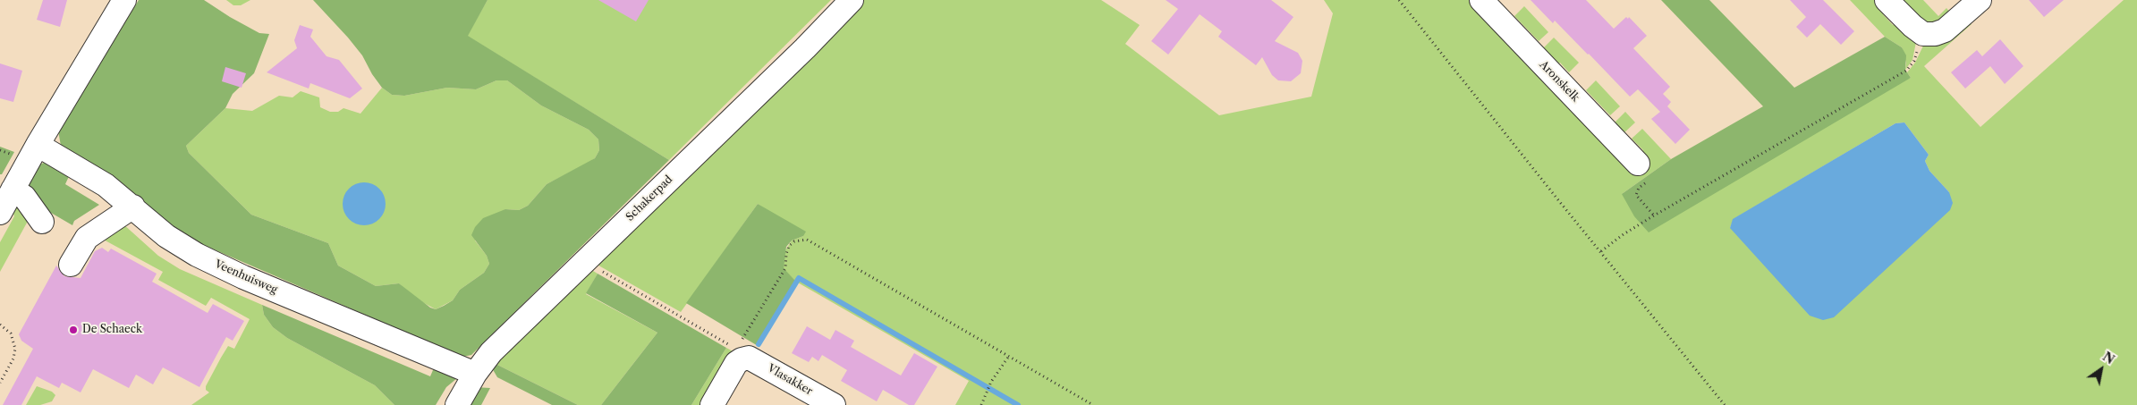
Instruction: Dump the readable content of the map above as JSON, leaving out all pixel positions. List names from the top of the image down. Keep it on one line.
{"streets":{"street":["Aronskelk","Schakerpad","Veenhuisweg","Vlasakker"]},"crossings":[["Schakerpad","Veenhuisweg"]],"places":["De Schaeck"],"north":"top right"}
